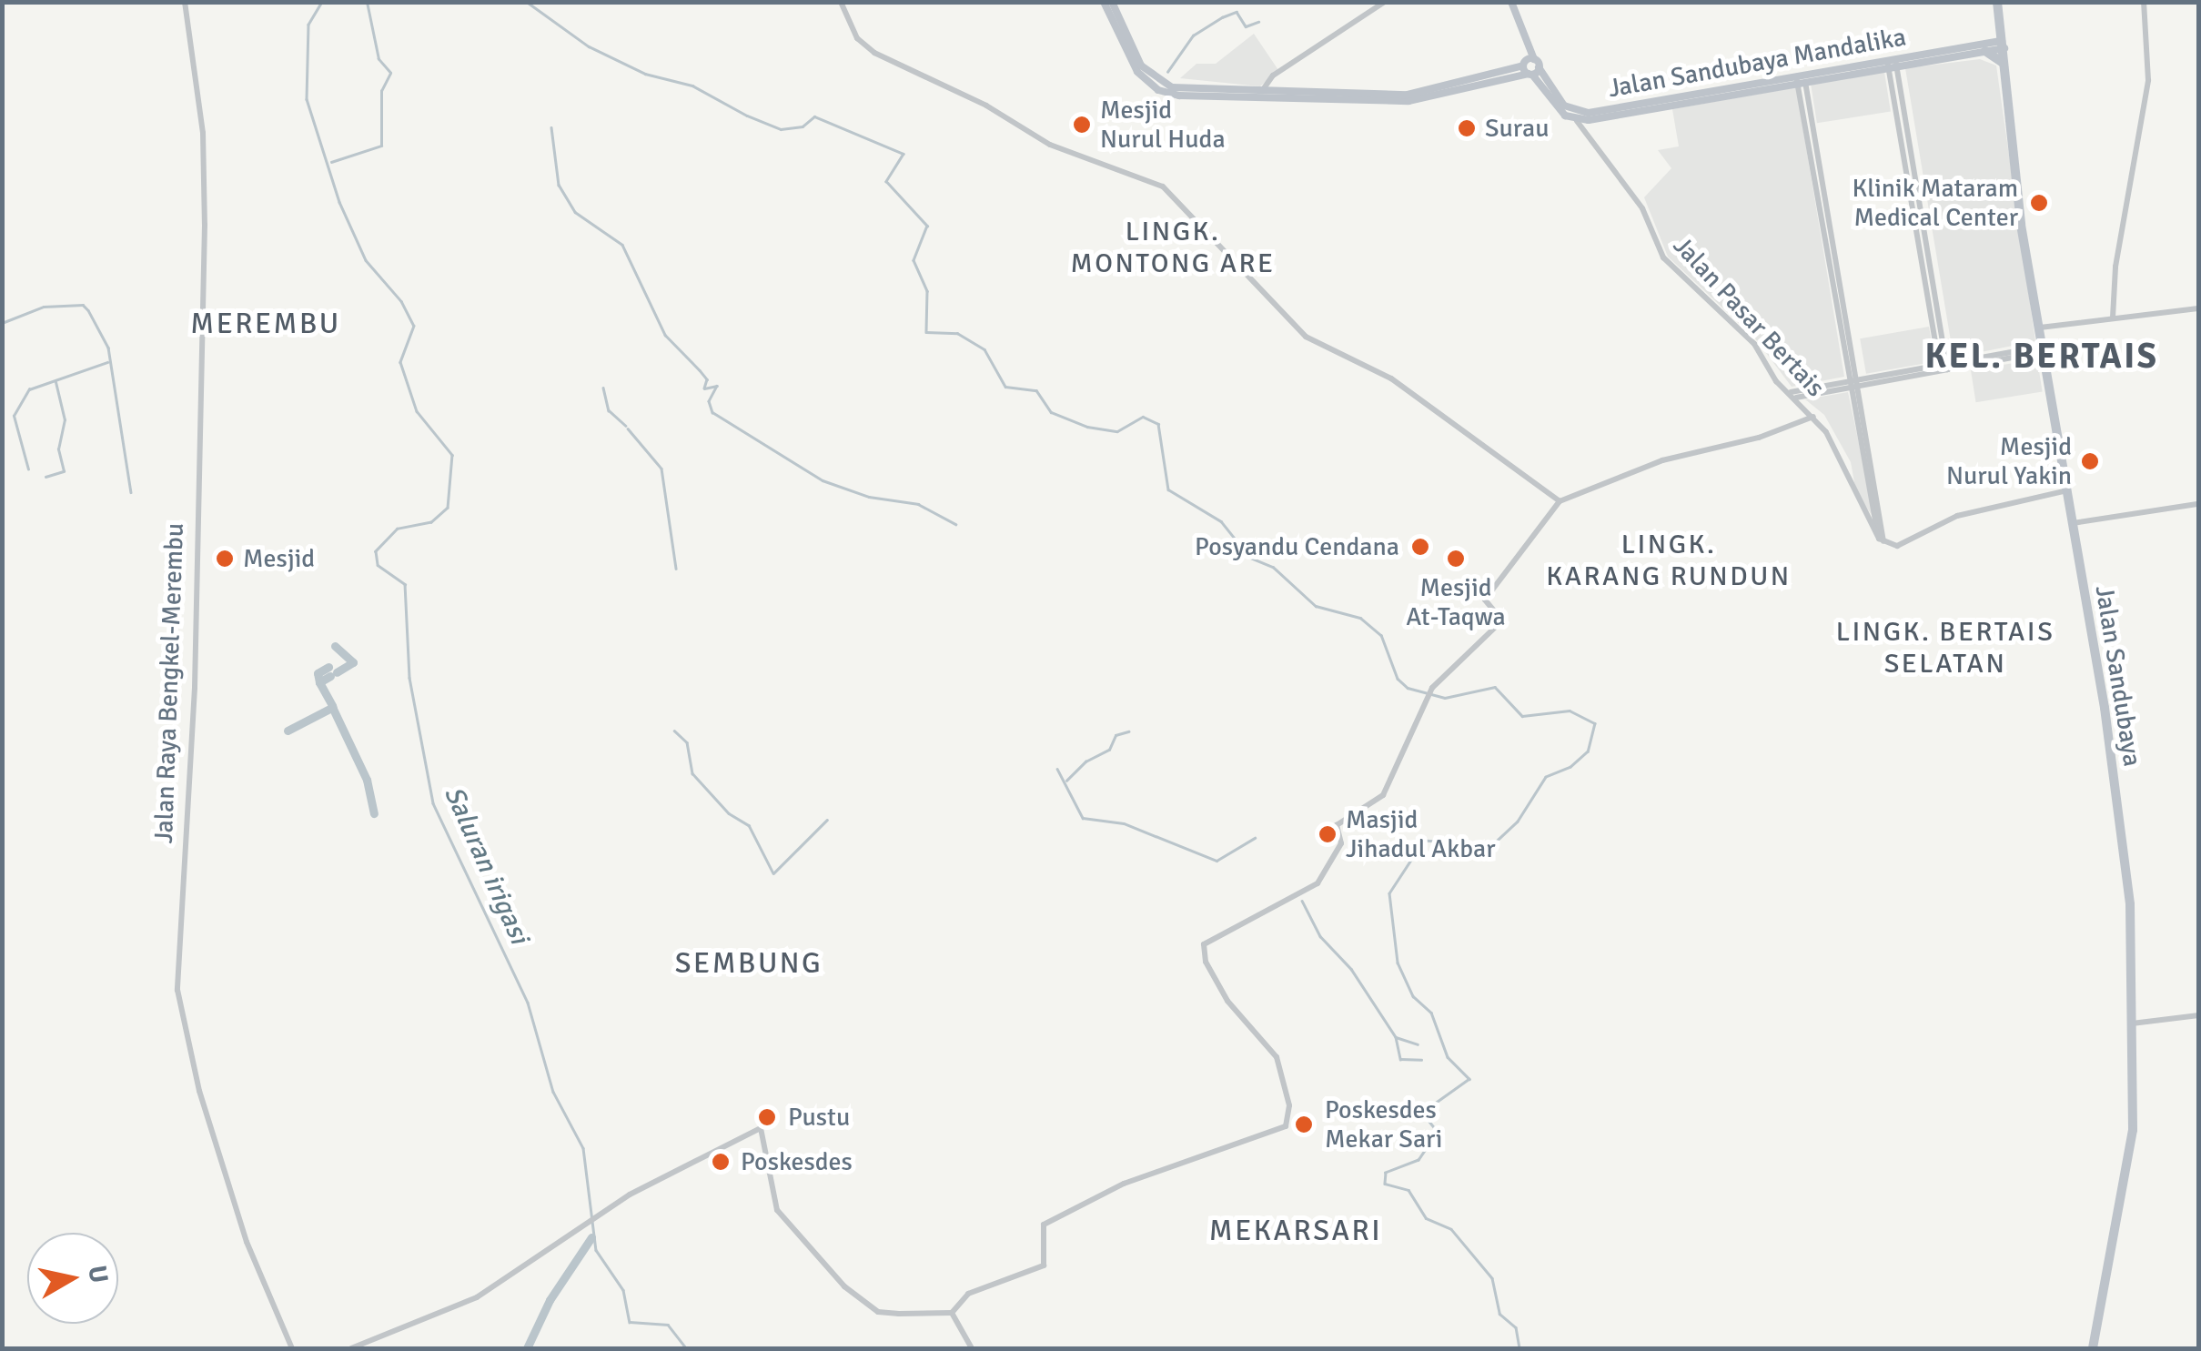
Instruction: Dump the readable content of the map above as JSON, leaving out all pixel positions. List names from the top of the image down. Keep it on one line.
{"streets":{"highway":["Jalan Sandubaya"],"main road":["Jalan Sandubaya Mandalika"],"street":["Jalan Pasar Bertais","Jalan Raya Bengkel-Merembu"]},"crossings":[["Jalan Sandubaya Mandalika","Jalan Pasar Bertais"],["Jalan Sandubaya Mandalika","Jalan Sandubaya"]],"districts":["LINGK. MONTONG ARE","MEREMBU","KEL. BERTAIS","LINGK. KARANG RUNDUN","LINGK. BERTAIS SELATAN","SEMBUNG","MEKARSARI"],"water":["Saluran irigasi"],"places":["Mesjid Nurul Huda","Surau","Klinik Mataram Medical Center","Mesjid Nurul Yakin","Posyandu Cendana","Mesjid","Mesjid At-Taqwa","Masjid Jihadul Akbar","Pustu","Poskesdes Mekar Sari","Poskesdes"],"north":"right"}
